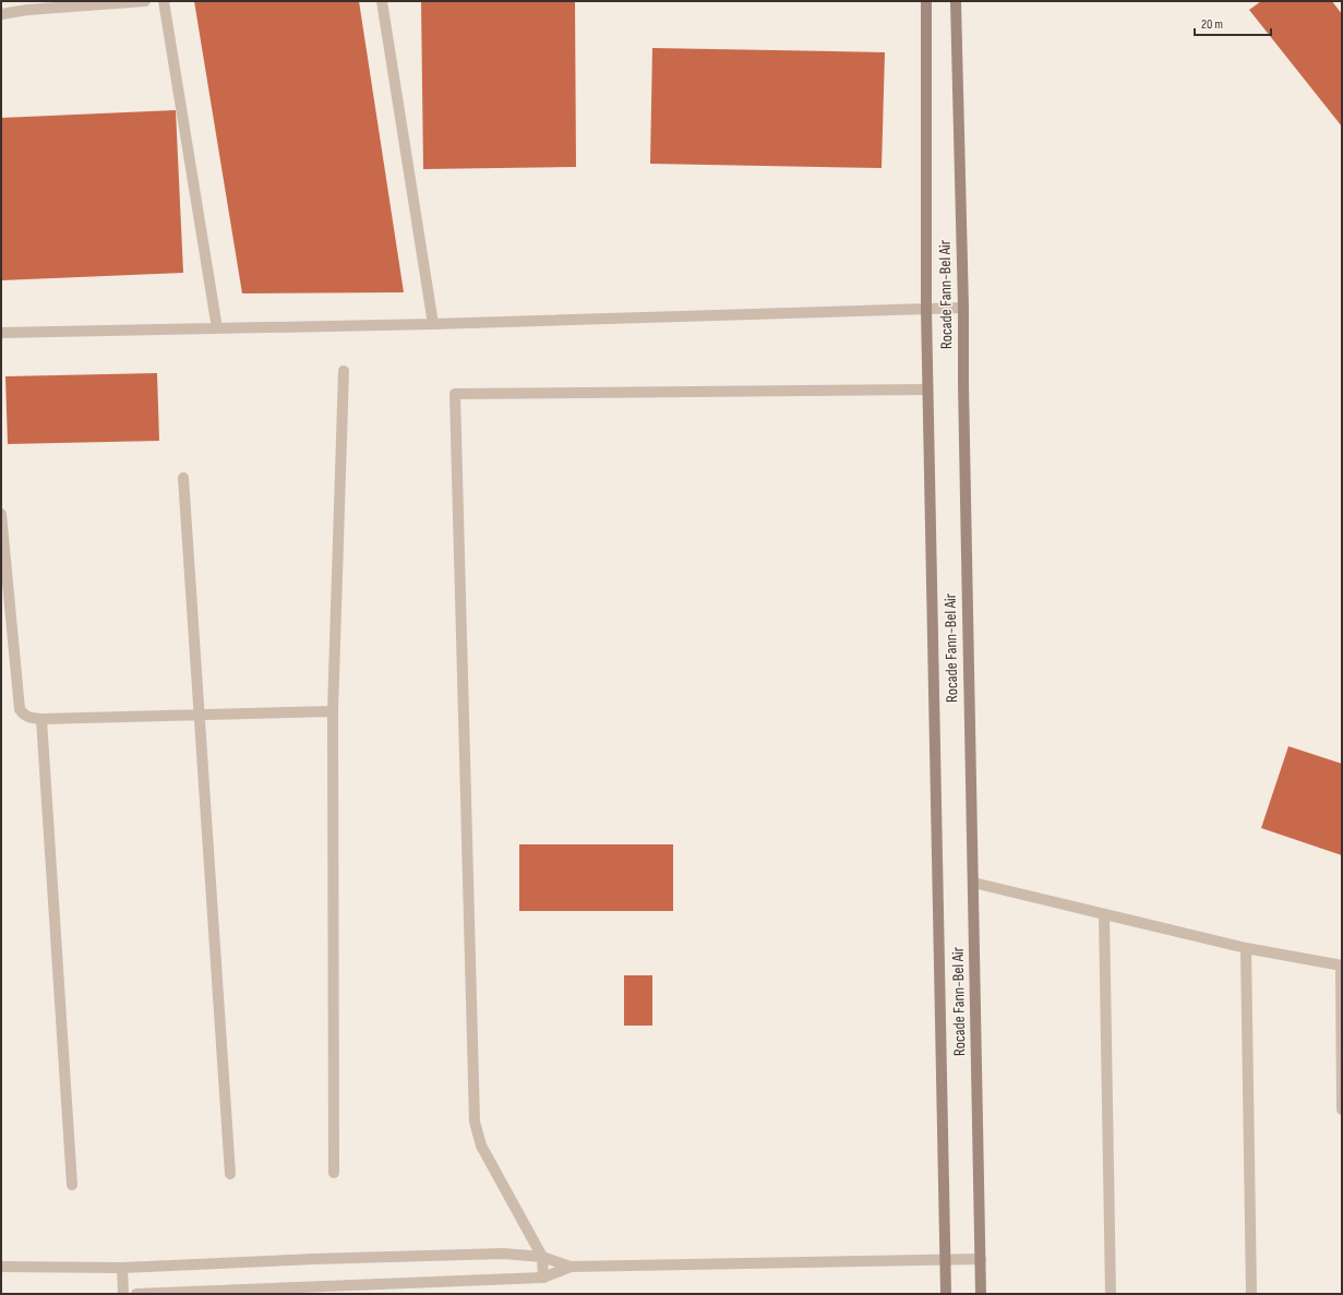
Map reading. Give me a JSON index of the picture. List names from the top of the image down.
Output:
{
  "streets": {
    "street": ["Rocade Fann-Bel Air"]
  },
  "scale_bar": "20 m"
}
